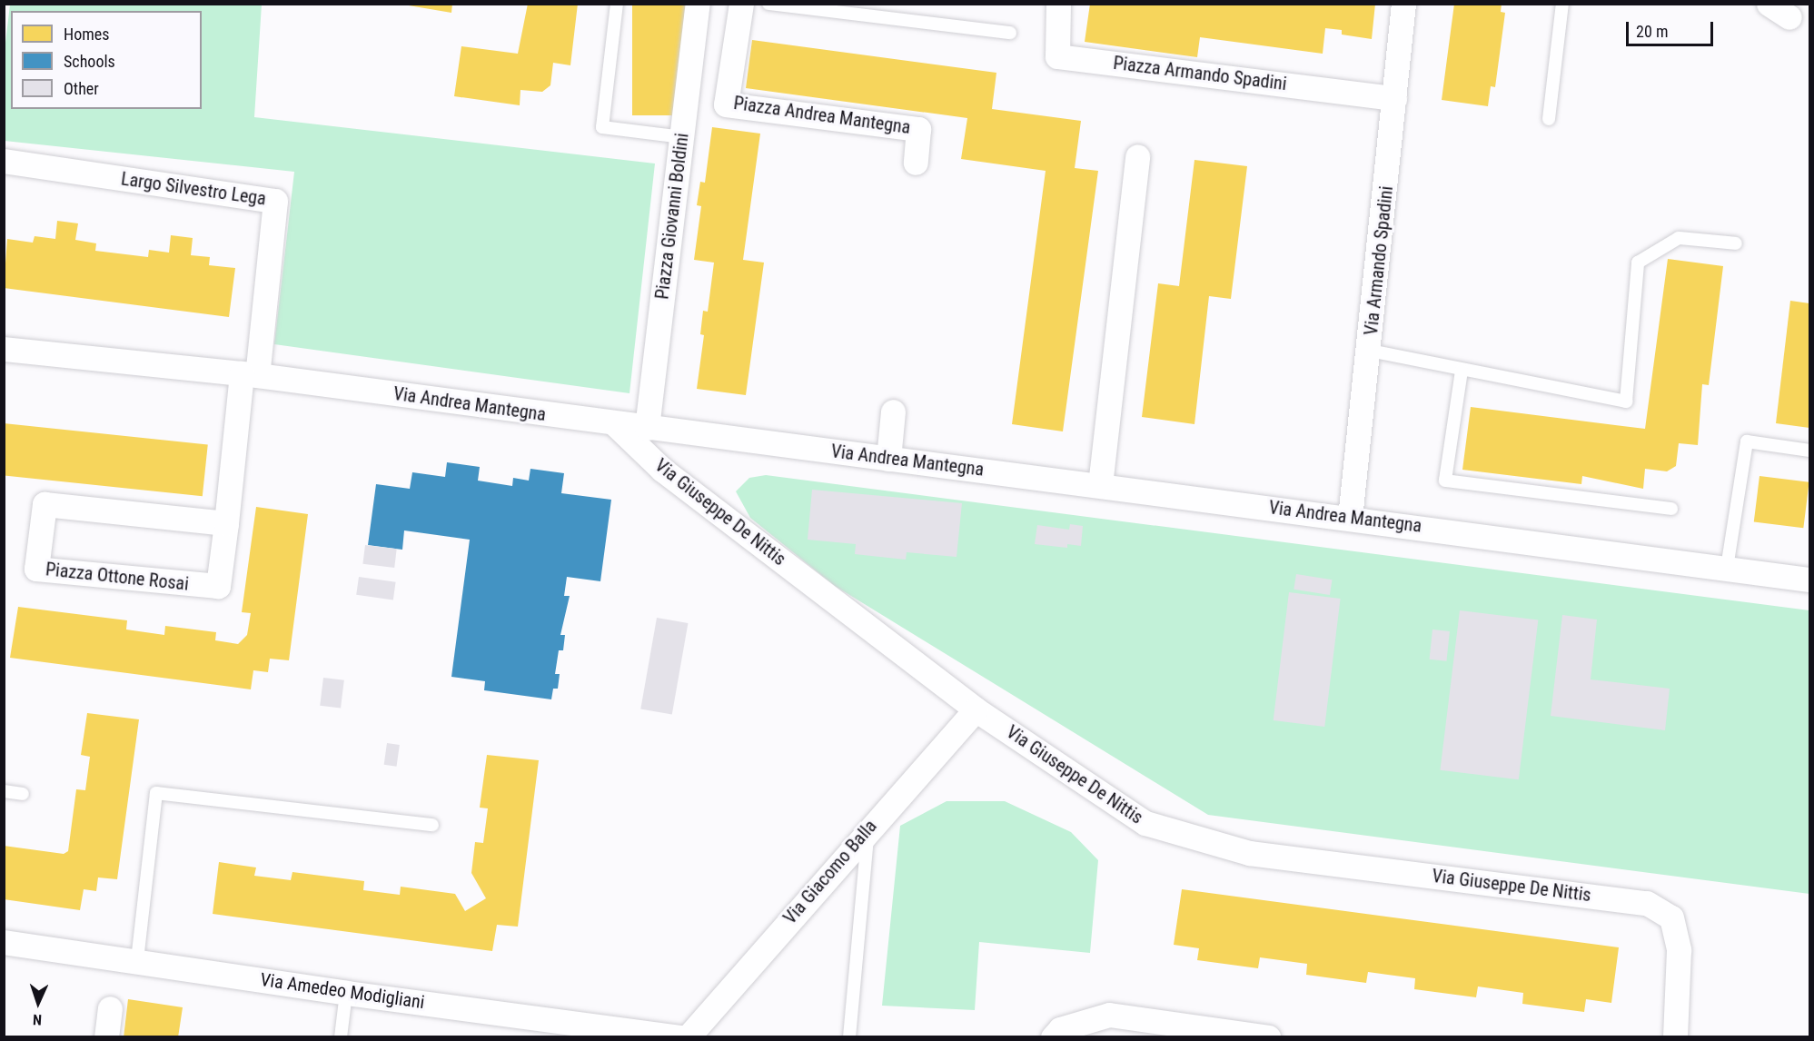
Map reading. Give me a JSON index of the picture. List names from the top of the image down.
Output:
{
  "streets": {
    "street": [
      "Piazza Armando Spadini",
      "Piazza Andrea Mantegna",
      "Largo Silvestro Lega",
      "Piazza Giovanni Boldini",
      "Via Armando Spadini",
      "Via Andrea Mantegna",
      "Via Giuseppe De Nittis",
      "Piazza Ottone Rosai",
      "Via Giacomo Balla",
      "Via Amedeo Modigliani"
    ]
  },
  "crossings": [
    ["Piazza Armando Spadini", "Via Armando Spadini"],
    ["Largo Silvestro Lega", "Via Andrea Mantegna"],
    ["Largo Silvestro Lega", "Piazza Ottone Rosai"],
    ["Piazza Giovanni Boldini", "Via Andrea Mantegna"],
    ["Via Armando Spadini", "Via Andrea Mantegna"],
    ["Via Andrea Mantegna", "Via Giuseppe De Nittis"],
    ["Via Andrea Mantegna", "Piazza Ottone Rosai"],
    ["Via Giuseppe De Nittis", "Via Giacomo Balla"]
  ],
  "legend": ["Homes", "Schools", "Other"],
  "scale_bar": "20 m",
  "north": "bottom"
}
